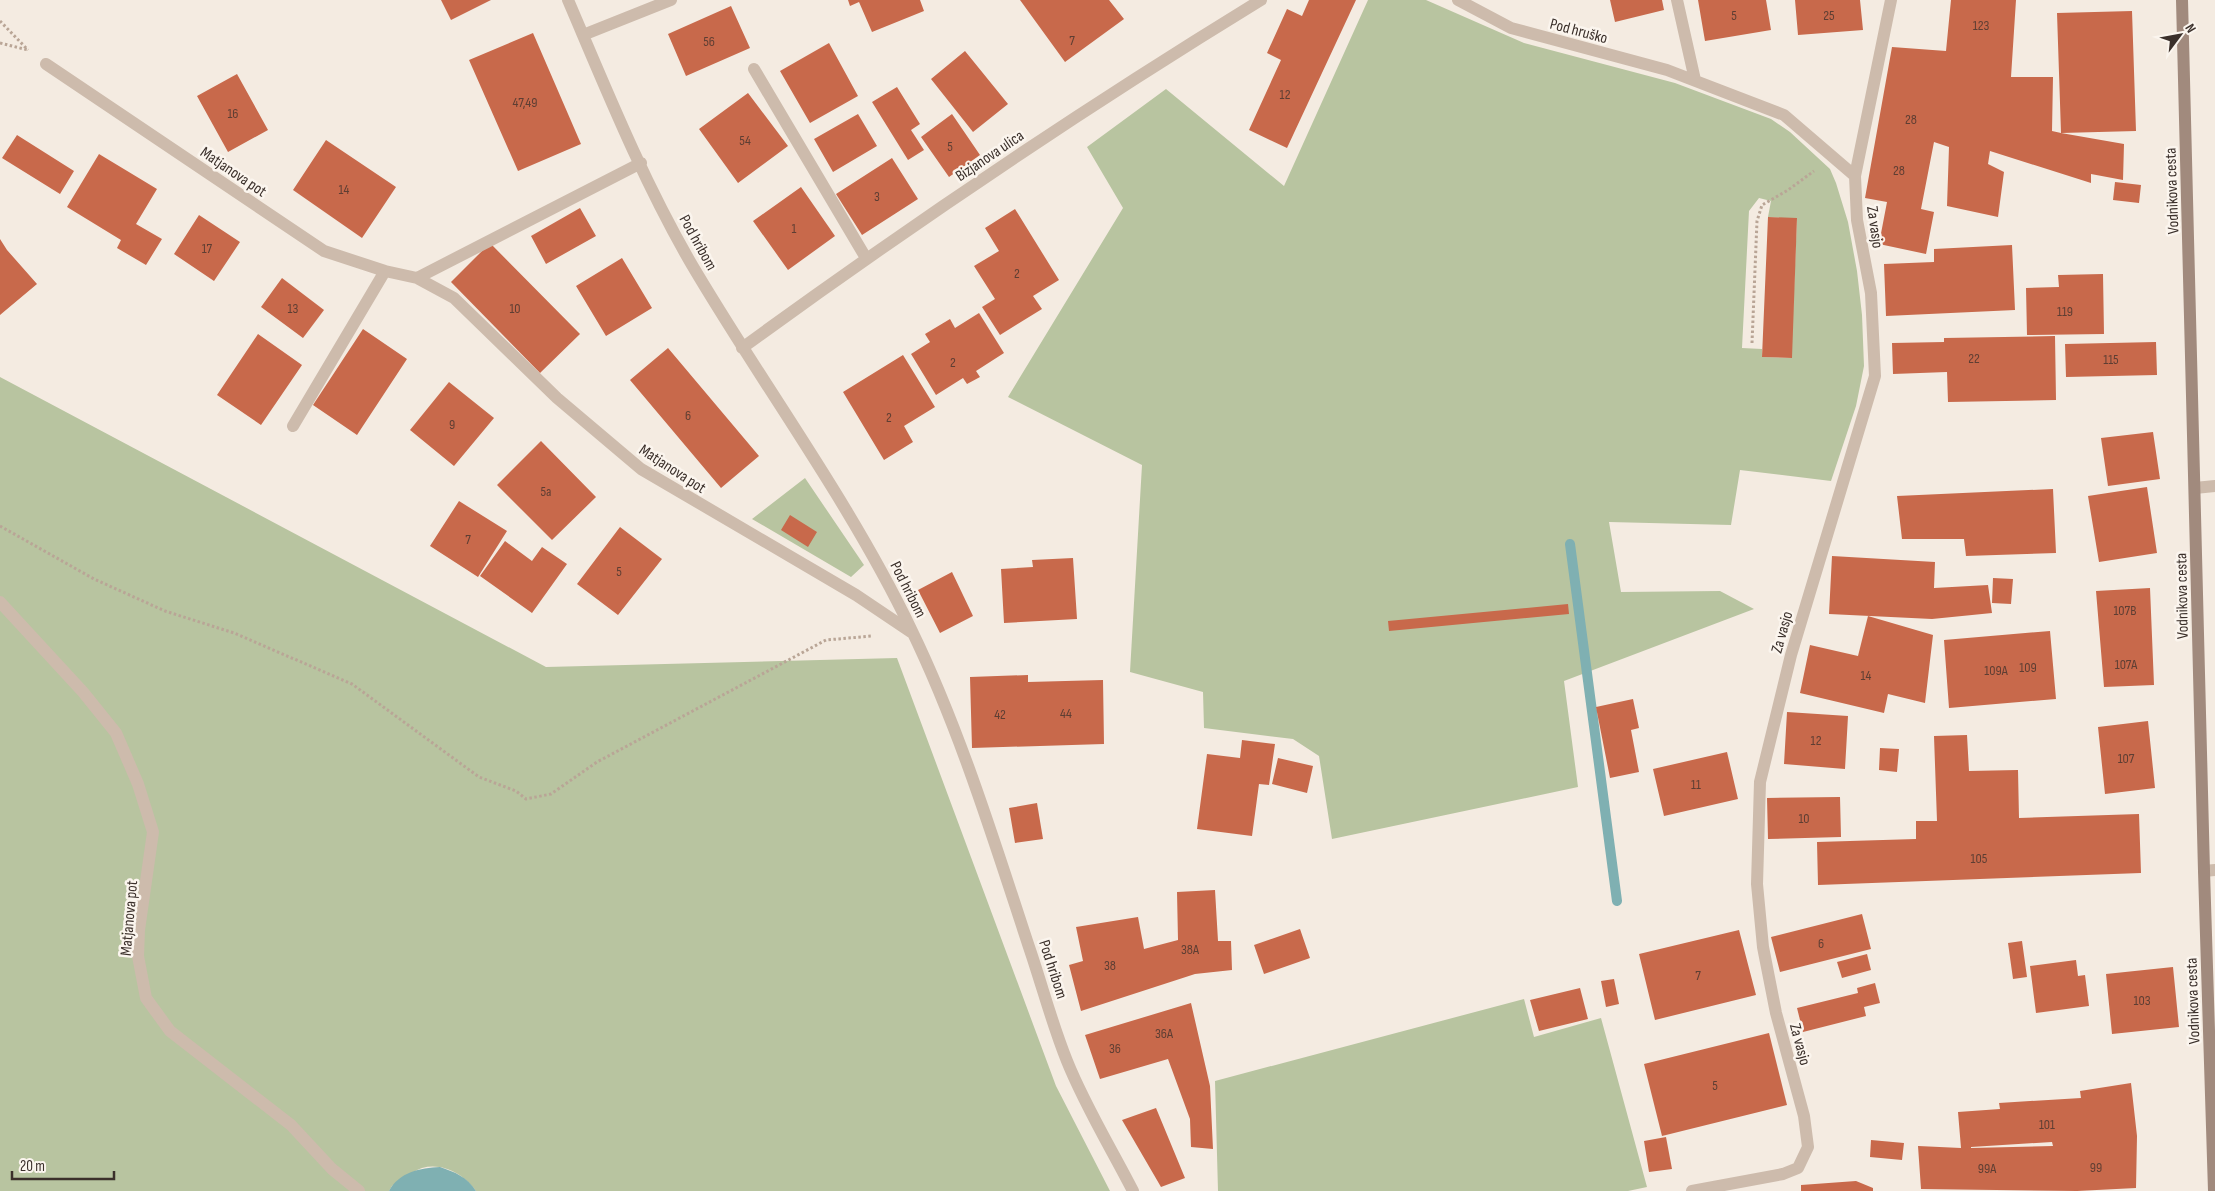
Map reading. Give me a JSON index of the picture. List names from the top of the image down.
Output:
{
  "streets": {
    "street": [
      "Pod hruško",
      "Bizjanova ulica",
      "Matjanova pot",
      "Vodnikova cesta",
      "Za vasjo",
      "Pod hribom"
    ]
  },
  "crossings": [
    ["Pod hruško", "Za vasjo"],
    ["Bizjanova ulica", "Pod hribom"],
    ["Matjanova pot", "Pod hribom"]
  ],
  "house_numbers": [
    "5",
    "25",
    "123",
    "7",
    "56",
    "12",
    "47,49",
    "16",
    "28",
    "54",
    "5",
    "28",
    "14",
    "3",
    "1",
    "17",
    "2",
    "13",
    "10",
    "119",
    "22",
    "115",
    "2",
    "6",
    "2",
    "9",
    "5a",
    "7",
    "5",
    "107B",
    "107A",
    "109",
    "109A",
    "14",
    "44",
    "42",
    "12",
    "107",
    "11",
    "10",
    "105",
    "6",
    "38A",
    "38",
    "7",
    "103",
    "36A",
    "36",
    "5",
    "101",
    "99",
    "99A"
  ],
  "scale_bar": "20 m",
  "north": "top right"
}
